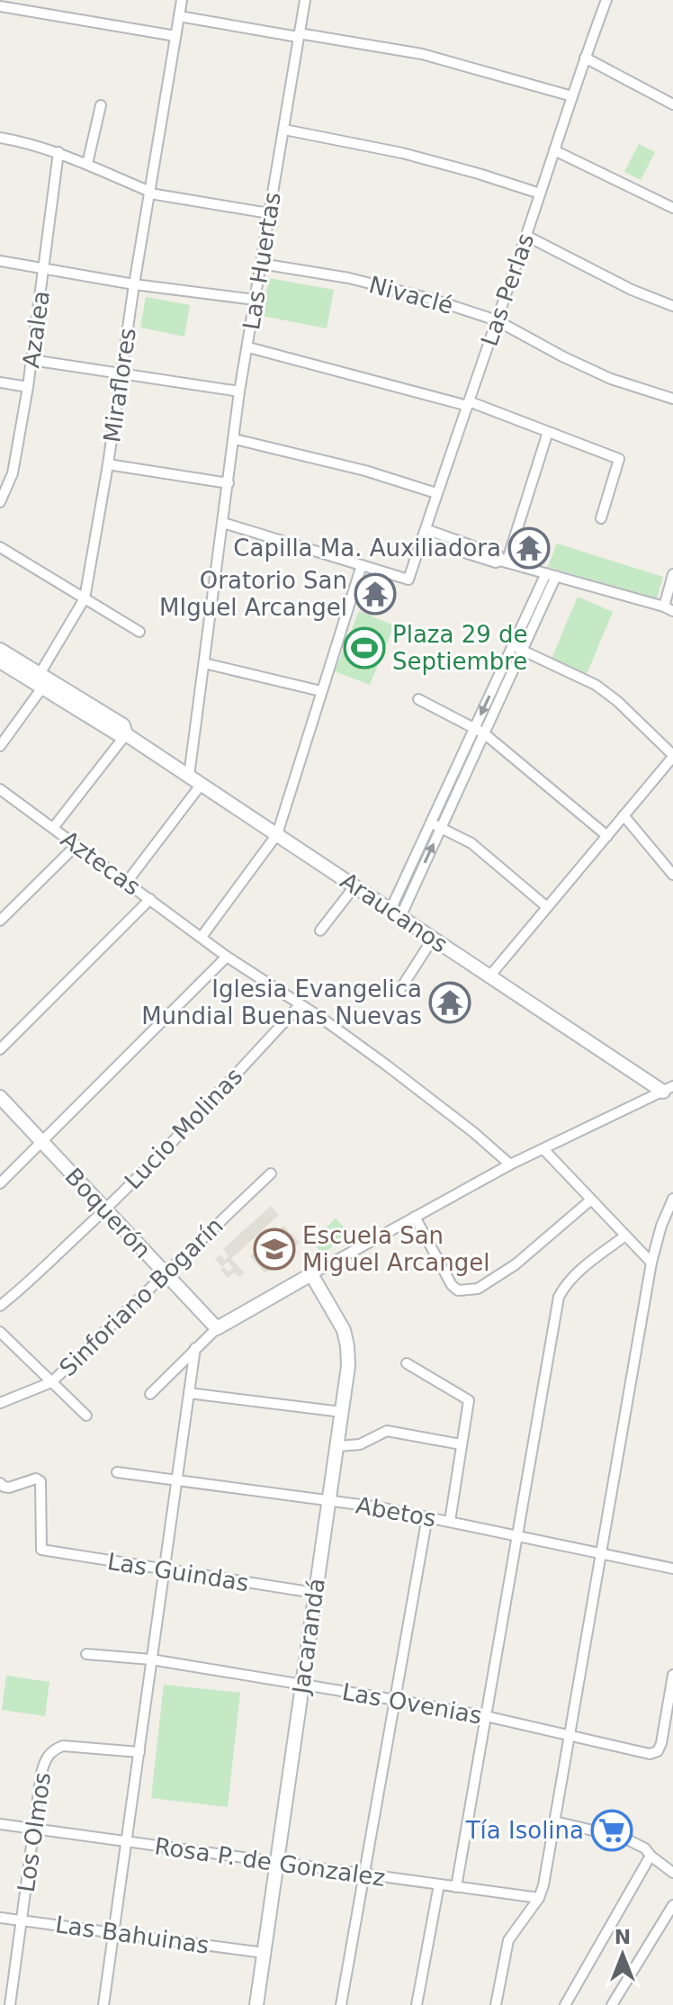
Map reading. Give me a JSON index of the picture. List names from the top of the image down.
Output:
{
  "streets": {
    "street": [
      "Las Huertas",
      "Las Perlas",
      "Nivaclé",
      "Azalea",
      "Miraflores",
      "Aztecas",
      "Araucanos",
      "Lucio Molinas",
      "Boquerón",
      "Sinforiano Bogarín",
      "Abetos",
      "Las Guindas",
      "Jacarandá",
      "Las Ovenias",
      "Los Olmos",
      "Rosa P. de Gonzalez",
      "Las Bahuinas"
    ]
  },
  "crossings": [
    ["Las Huertas", "Nivaclé"],
    ["Las Huertas", "Araucanos"],
    ["Las Perlas", "Nivaclé"],
    ["Miraflores", "Araucanos"],
    ["Aztecas", "Lucio Molinas"],
    ["Lucio Molinas", "Boquerón"],
    ["Boquerón", "Sinforiano Bogarín"],
    ["Abetos", "Jacarandá"],
    ["Las Guindas", "Jacarandá"],
    ["Jacarandá", "Las Ovenias"],
    ["Jacarandá", "Rosa P. de Gonzalez"],
    ["Jacarandá", "Las Bahuinas"],
    ["Los Olmos", "Rosa P. de Gonzalez"],
    ["Los Olmos", "Las Bahuinas"]
  ],
  "places": {
    "temple": ["Capilla Ma. Auxiliadora", "Oratorio San MIguel Arcangel", "Iglesia Evangelica Mundial Buenas Nuevas"],
    "sports": ["Plaza 29 de Septiembre"],
    "school or university": ["Escuela San Miguel Arcangel"],
    "supermarket": ["Tía Isolina"]
  },
  "north": "top"
}
